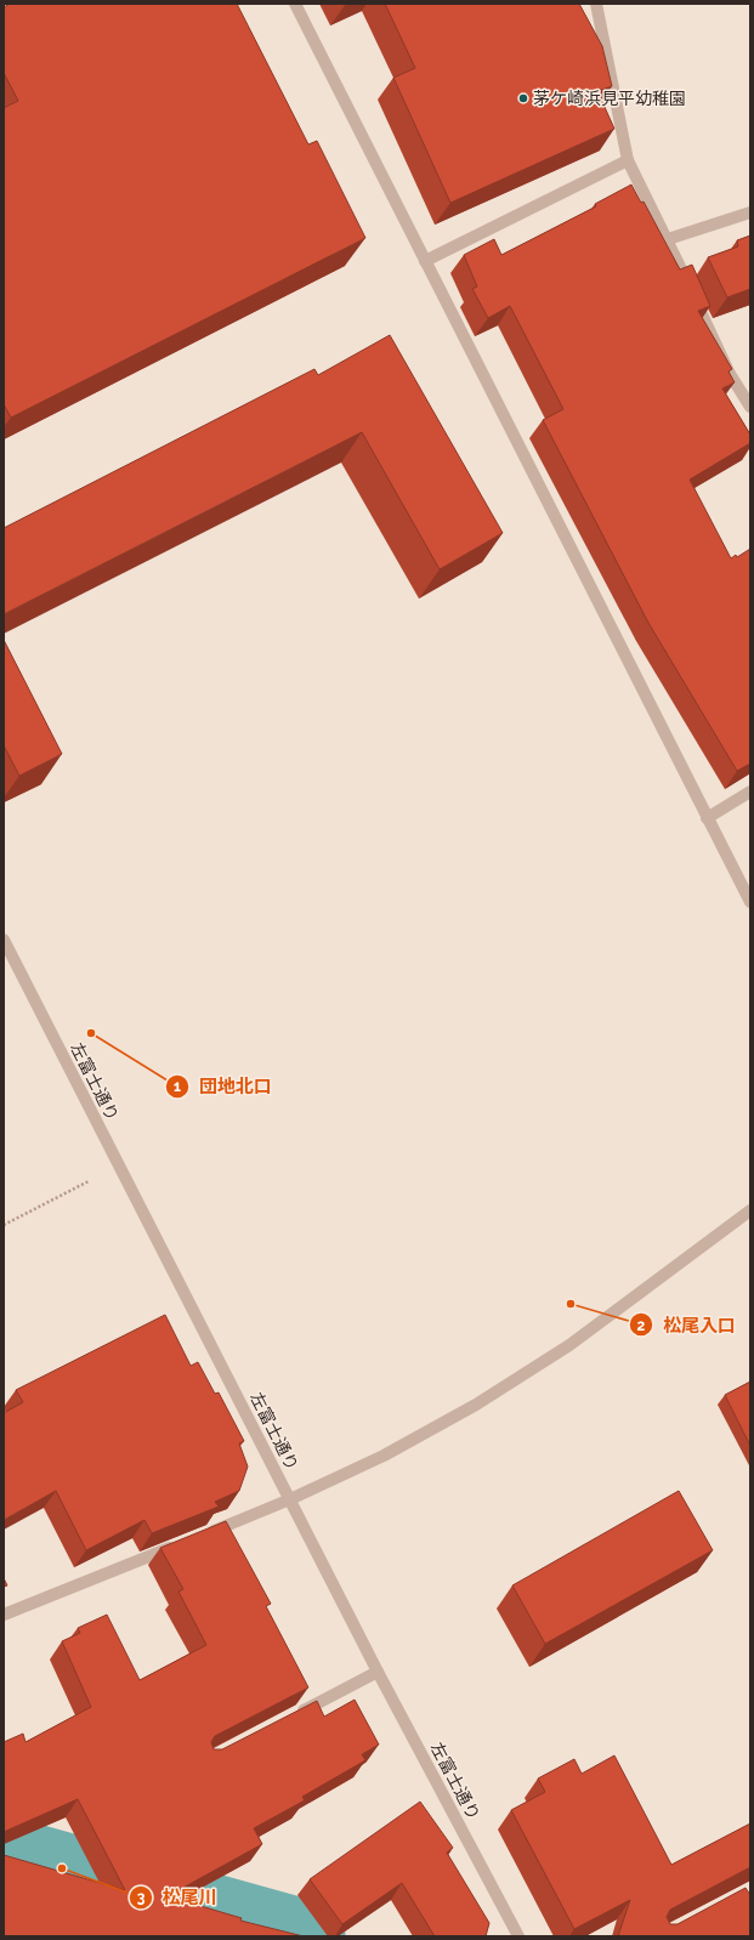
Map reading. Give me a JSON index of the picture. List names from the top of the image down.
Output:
{
  "streets": {
    "street": ["左富士通り"]
  },
  "places": [
    "茅ケ崎浜見平幼稚園",
    "団地北口",
    "松尾入口",
    "松尾川"
  ]
}
